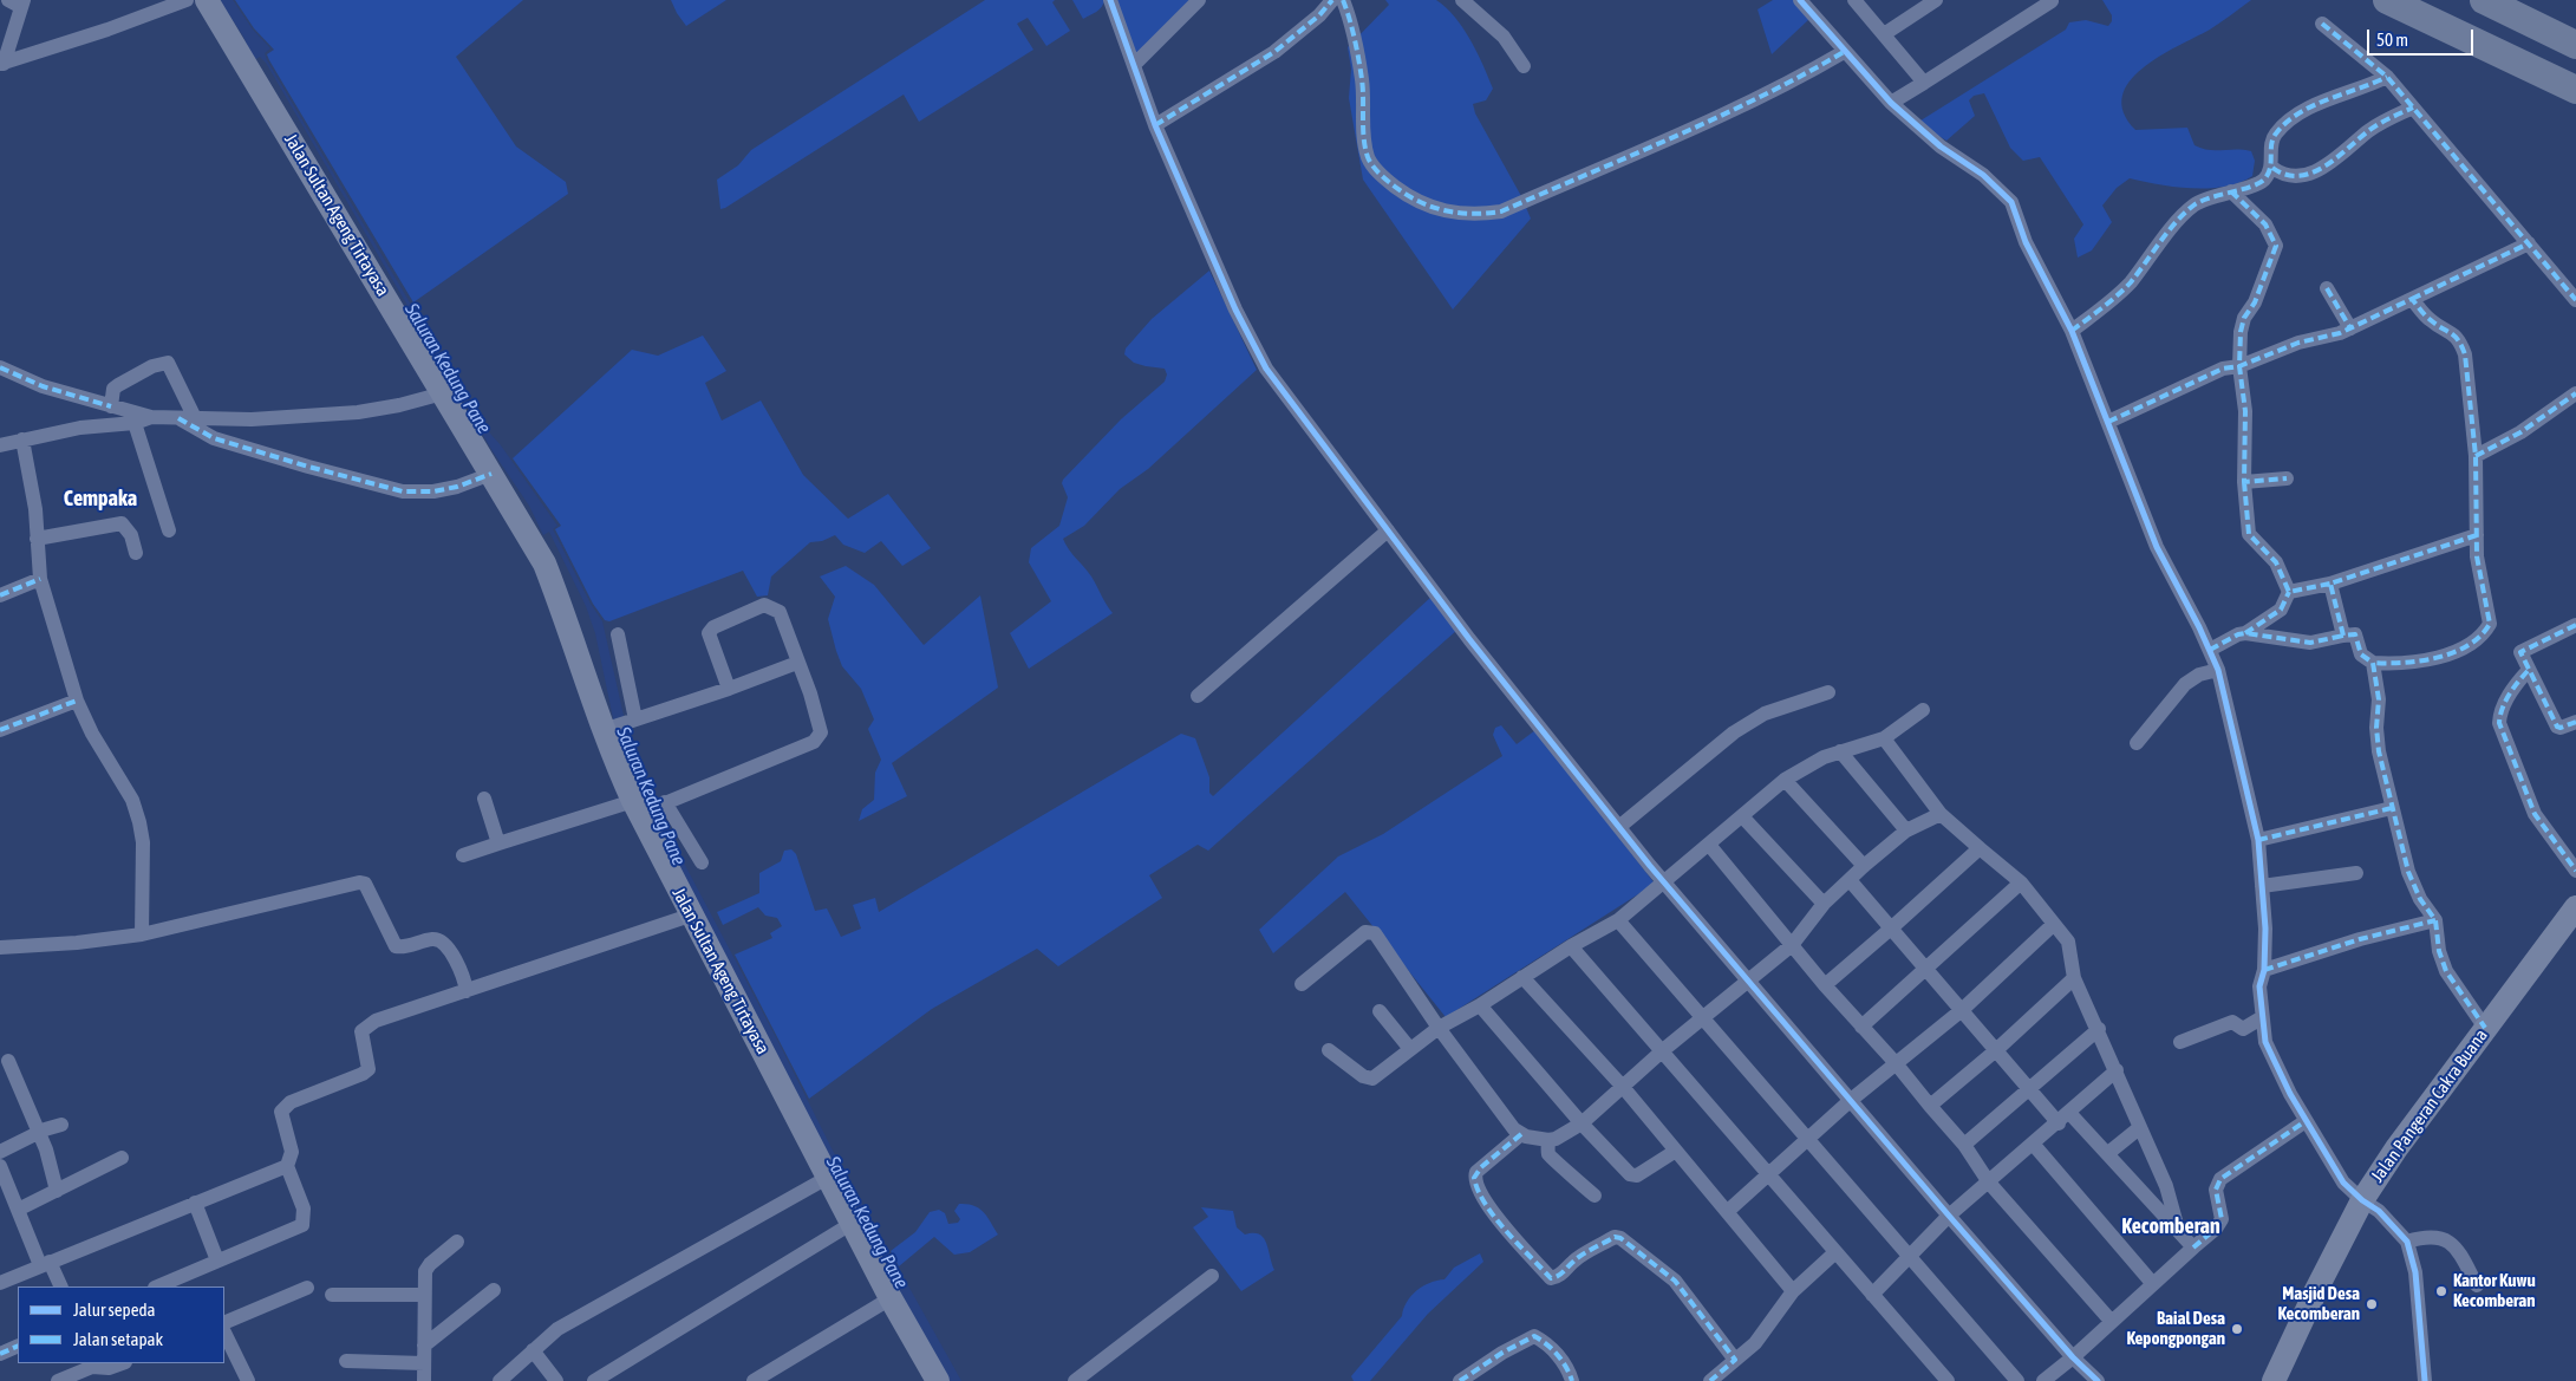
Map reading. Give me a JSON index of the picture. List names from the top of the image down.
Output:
{
  "streets": {
    "main road": ["Jalan Sultan Ageng Tirtayasa", "Jalan Pangeran Cakra Buana"]
  },
  "districts": ["Cempaka", "Kecomberan"],
  "water": ["Saluran Kedung Pane"],
  "places": ["Kantor Kuwu Kecomberan", "Masjid Desa Kecomberan", "Baial Desa Kepongpongan"],
  "legend": ["Jalur sepeda", "Jalan setapak"],
  "scale_bar": "50 m"
}
